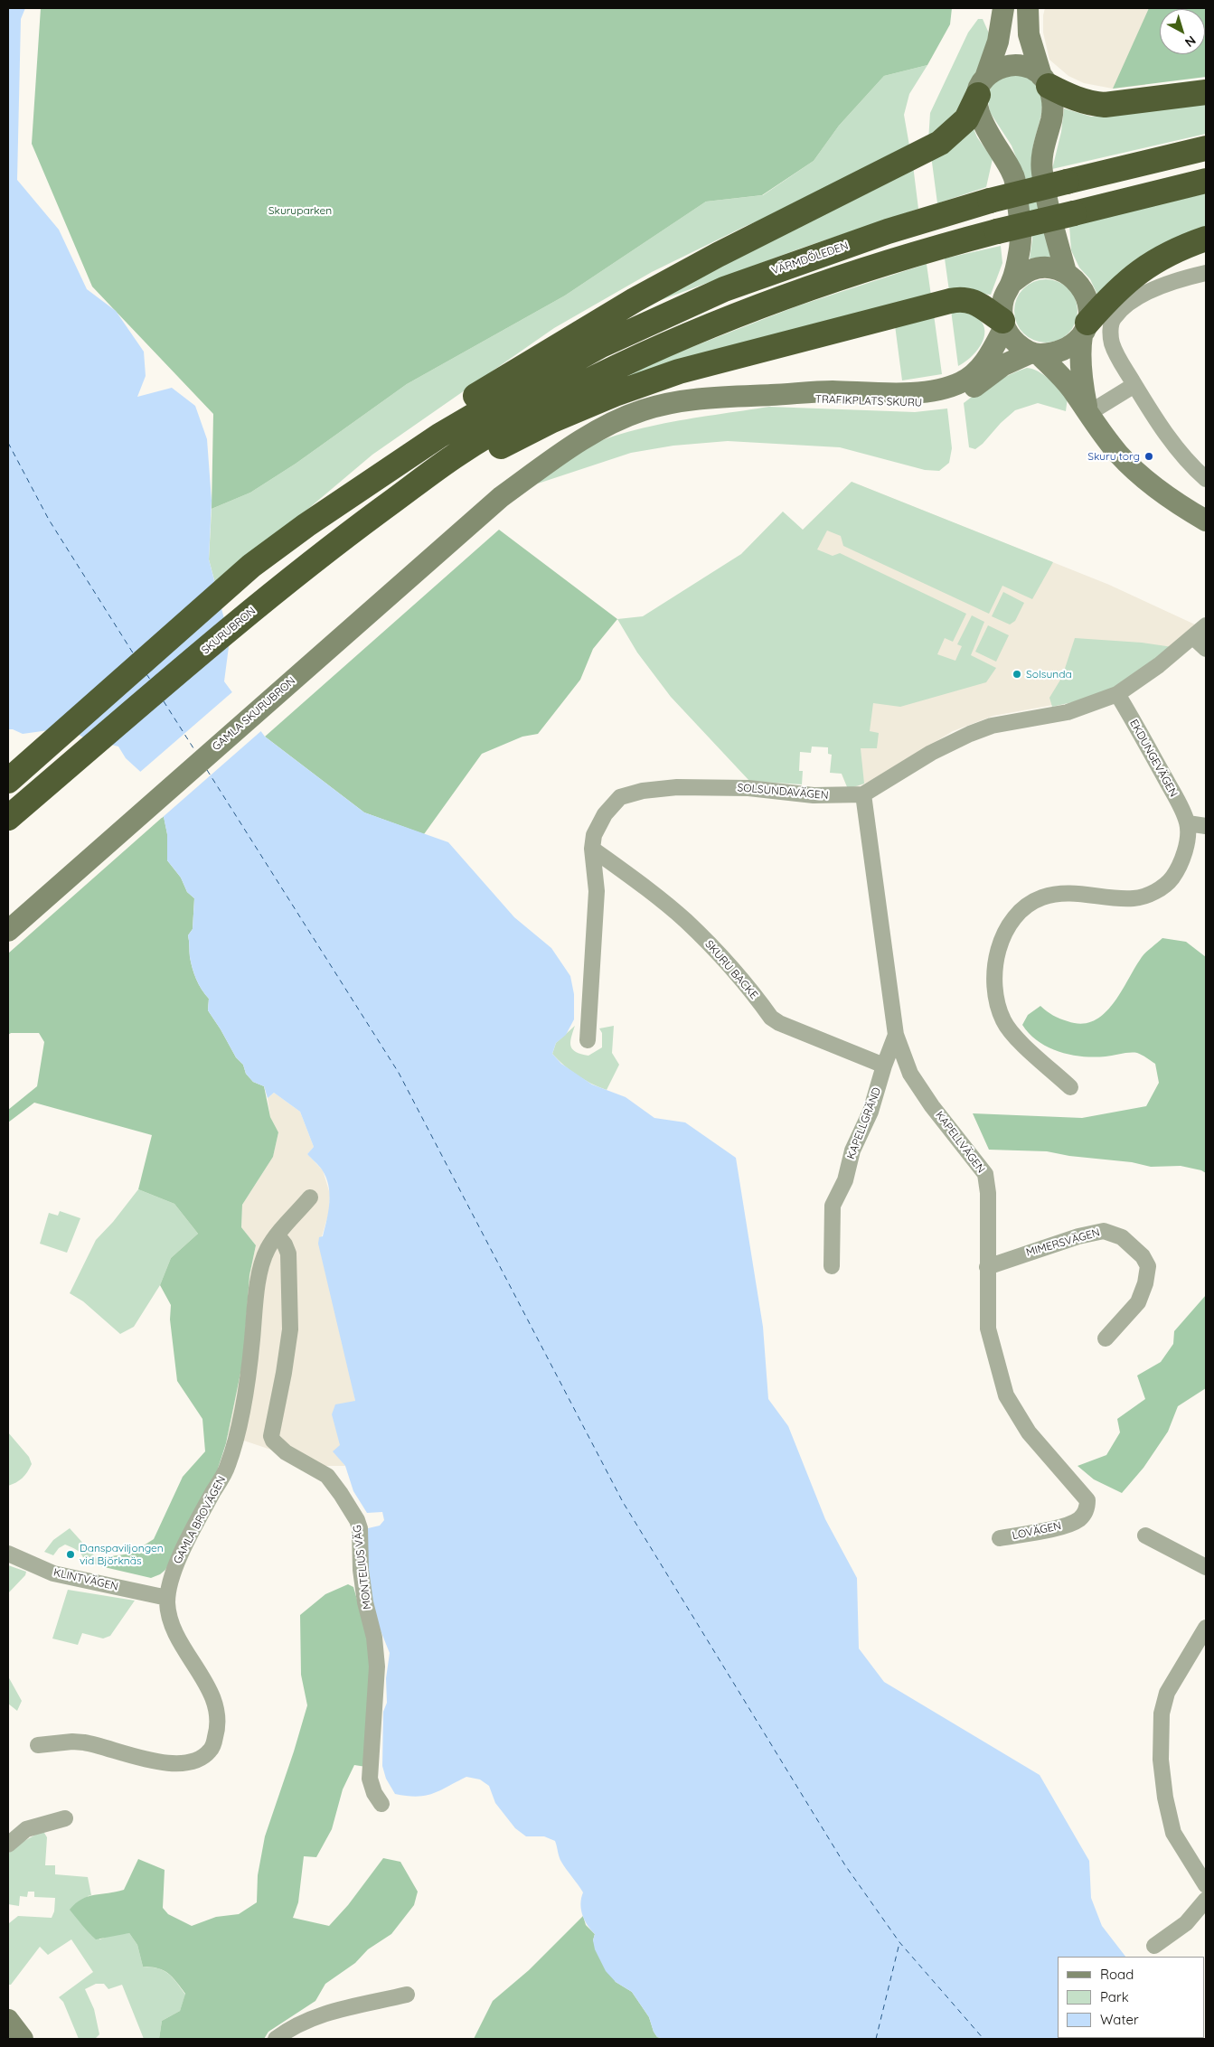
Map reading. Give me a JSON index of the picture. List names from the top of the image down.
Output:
{
  "streets": {
    "highway": ["VÄRMDÖLEDEN", "SKURUBRON"],
    "main road": ["TRAFIKPLATS SKURU", "GAMLA SKURUBRON"],
    "street": [
      "EKDUNGEVÄGEN",
      "SOLSUNDAVÄGEN",
      "SKURU BACKE",
      "KAPELLGRÄND",
      "KAPELLVÄGEN",
      "MIMERSVÄGEN",
      "GAMLA BROVÄGEN",
      "LOVÄGEN",
      "MONTELIUS VÄG",
      "KLINTVÄGEN"
    ]
  },
  "crossings": [
    ["TRAFIKPLATS SKURU", "GAMLA SKURUBRON"],
    ["SOLSUNDAVÄGEN", "SKURU BACKE"],
    ["SOLSUNDAVÄGEN", "KAPELLVÄGEN"],
    ["SKURU BACKE", "KAPELLGRÄND"],
    ["KAPELLGRÄND", "KAPELLVÄGEN"],
    ["KAPELLVÄGEN", "MIMERSVÄGEN"],
    ["KAPELLVÄGEN", "LOVÄGEN"],
    ["GAMLA BROVÄGEN", "MONTELIUS VÄG"],
    ["GAMLA BROVÄGEN", "KLINTVÄGEN"]
  ],
  "parks": ["Skuruparken"],
  "places": ["Skuru torg", "Solsunda", "Danspaviljongen vid Björknäs"],
  "legend": ["Road", "Park", "Water"],
  "north": "bottom right"
}
